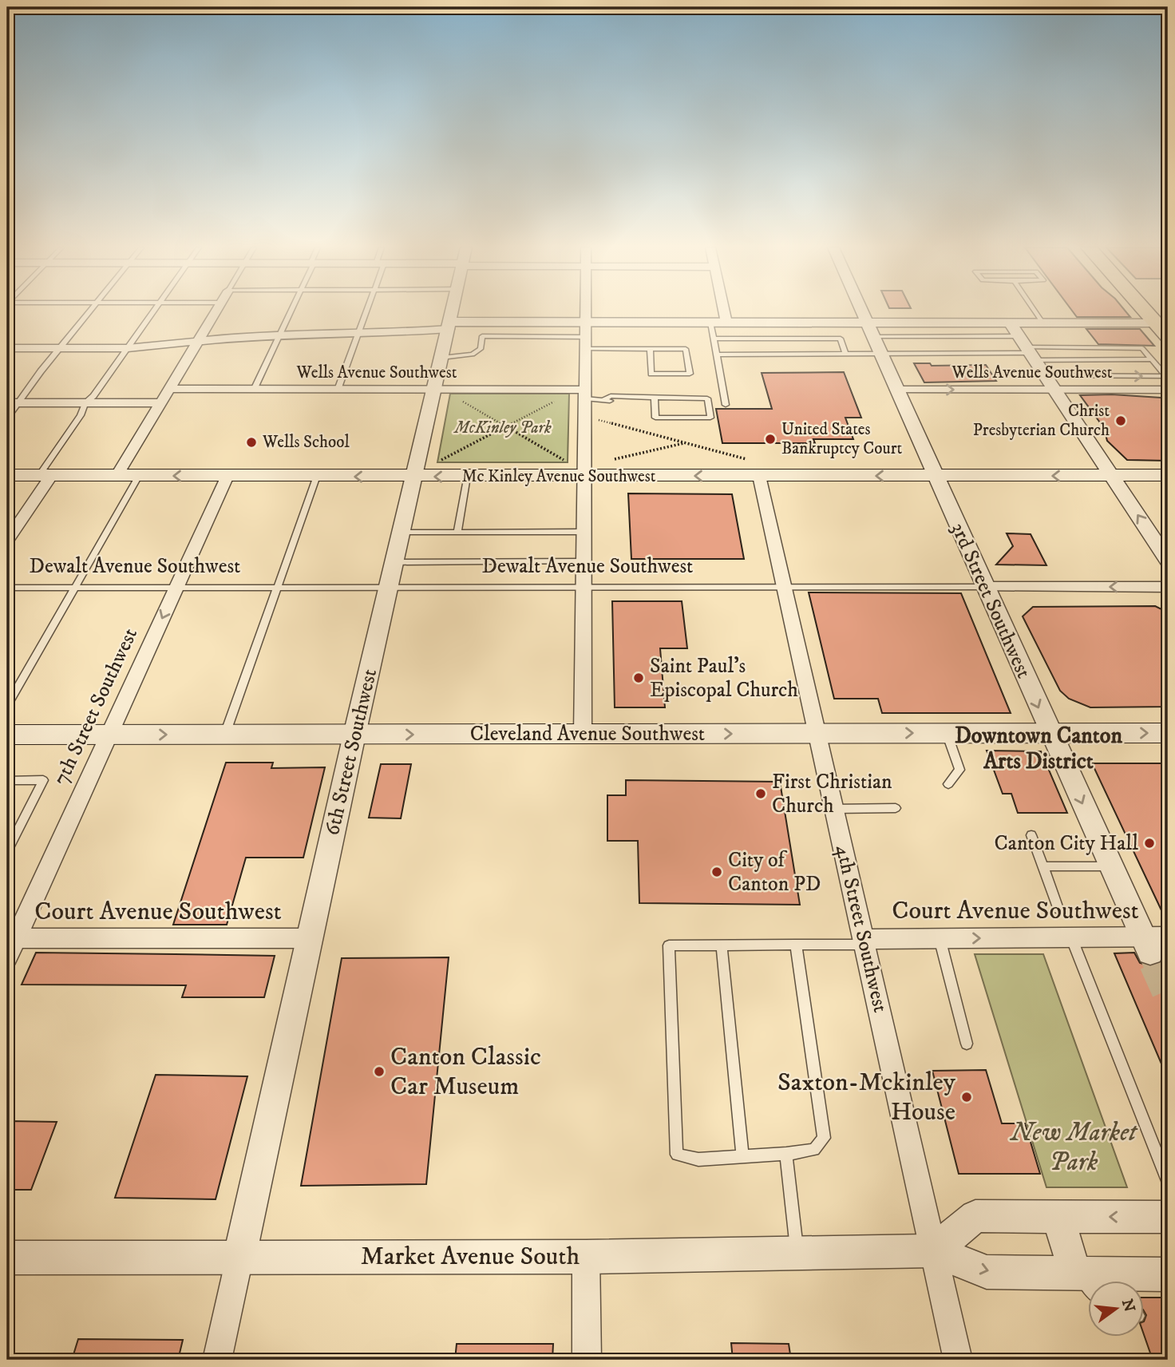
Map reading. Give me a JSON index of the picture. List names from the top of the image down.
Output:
{
  "streets": {
    "main road": ["Mc Kinley Avenue Southwest", "Cleveland Avenue Southwest"],
    "street": [
      "Wells Avenue Southwest",
      "Dewalt Avenue Southwest",
      "3rd Street Southwest",
      "7th Street Southwest",
      "6th Street Southwest",
      "Court Avenue Southwest",
      "4th Street Southwest",
      "Market Avenue South"
    ]
  },
  "crossings": [
    ["Wells Avenue Southwest", "3rd Street Southwest"],
    ["Wells Avenue Southwest", "6th Street Southwest"],
    ["Mc Kinley Avenue Southwest", "3rd Street Southwest"],
    ["Mc Kinley Avenue Southwest", "7th Street Southwest"],
    ["Mc Kinley Avenue Southwest", "6th Street Southwest"],
    ["Mc Kinley Avenue Southwest", "4th Street Southwest"],
    ["Dewalt Avenue Southwest", "3rd Street Southwest"],
    ["Dewalt Avenue Southwest", "7th Street Southwest"],
    ["Dewalt Avenue Southwest", "6th Street Southwest"],
    ["Dewalt Avenue Southwest", "4th Street Southwest"],
    ["3rd Street Southwest", "Cleveland Avenue Southwest"],
    ["3rd Street Southwest", "Court Avenue Southwest"],
    ["7th Street Southwest", "Cleveland Avenue Southwest"],
    ["7th Street Southwest", "Court Avenue Southwest"],
    ["Cleveland Avenue Southwest", "6th Street Southwest"],
    ["Cleveland Avenue Southwest", "4th Street Southwest"],
    ["6th Street Southwest", "Court Avenue Southwest"],
    ["6th Street Southwest", "Market Avenue South"],
    ["Court Avenue Southwest", "4th Street Southwest"],
    ["4th Street Southwest", "Market Avenue South"]
  ],
  "one_way": ["Mc Kinley Avenue Southwest", "3rd Street Southwest", "Cleveland Avenue Southwest"],
  "districts": ["Downtown Canton Arts District"],
  "parks": ["McKinley Park", "New Market Park"],
  "places": [
    "Christ Presbyterian Church",
    "United States Bankruptcy Court",
    "Wells School",
    "Saint Paul's Episcopal Church",
    "First Christian Church",
    "Canton City Hall",
    "City of Canton PD",
    "Canton Classic Car Museum",
    "Saxton-Mckinley House"
  ],
  "north": "right"
}
